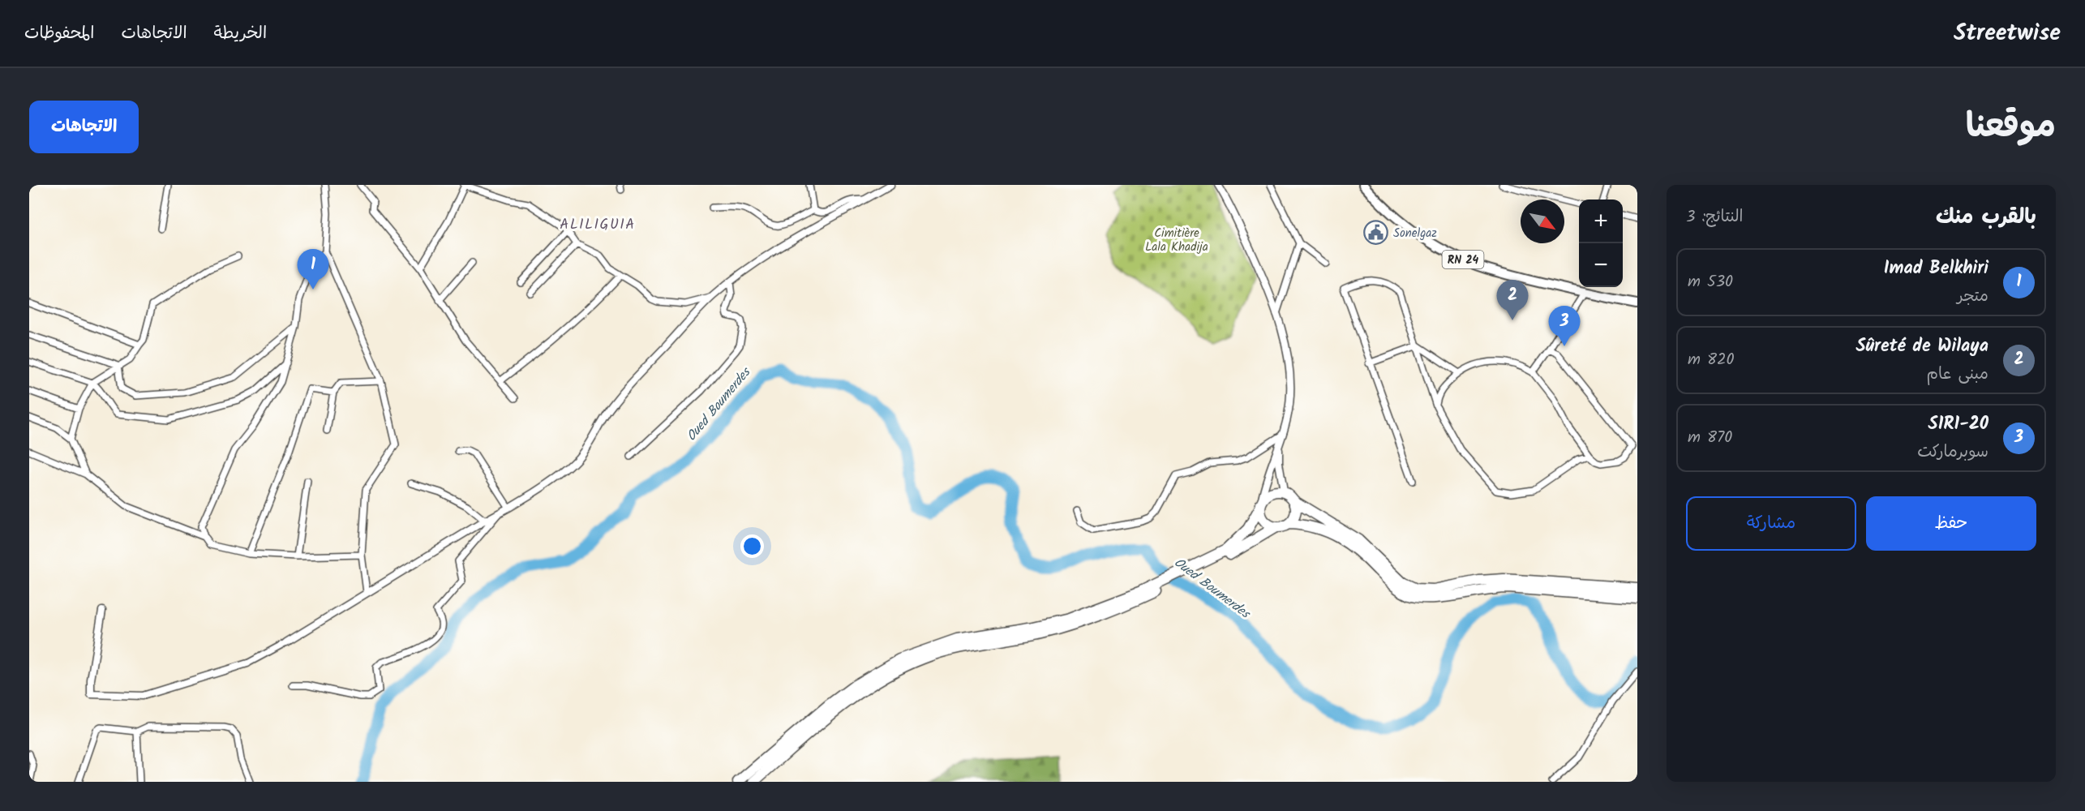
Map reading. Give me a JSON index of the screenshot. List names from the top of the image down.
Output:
{
  "streets": {
    "main road": ["RN 24"]
  },
  "districts": ["ALILIGUIA"],
  "water": ["Oued Boumerdes"],
  "parks": ["Cimitière Lala Khadija"],
  "places": {
    "public building": ["Sonelgaz"]
  },
  "north": "bottom right",
  "page": {
    "header": "Streetwise",
    "nav": ["الخريطة", "الاتجاهات", "المحفوظات"],
    "title": "موقعنا",
    "buttons": [
      "الاتجاهات",
      ["حفظ", "مشاركة"]
    ],
    "heading": ["بالقرب منك", "النتائج: 3"],
    "map_buttons": ["+", "−"],
    "list": [
      {
        "mark": "1",
        "name": "Imad Belkhiri",
        "note": "متجر",
        "value": "530 m"
      },
      {
        "mark": "2",
        "name": "Sûreté de Wilaya",
        "note": "مبنى عام",
        "value": "820 m"
      },
      {
        "mark": "3",
        "name": "S1R1-20",
        "note": "سوبرماركت",
        "value": "870 m"
      }
    ],
    "pins": ["1", "2", "3"]
  }
}
